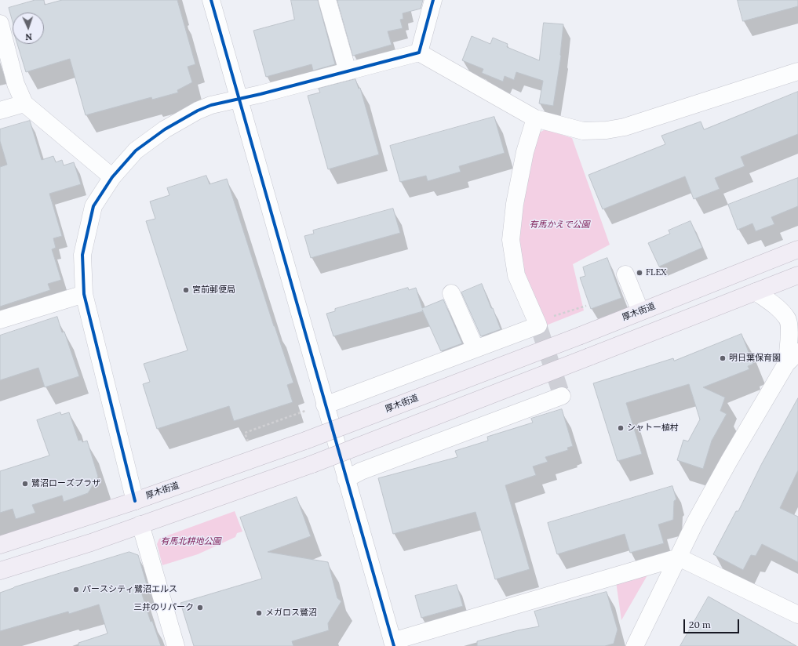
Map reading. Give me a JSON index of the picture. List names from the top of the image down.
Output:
{
  "streets": {
    "highway": ["厚木街道"]
  },
  "parks": ["有馬かえで公園", "有馬北耕地公園"],
  "places": [
    "FLEX",
    "宮前郵便局",
    "明日葉保育園",
    "シャトー植村",
    "鷺沼ローズプラザ",
    "パースシティ鷺沼エルス",
    "三井のリパーク",
    "メガロス鷺沼"
  ],
  "scale_bar": "20 m",
  "north": "bottom"
}
